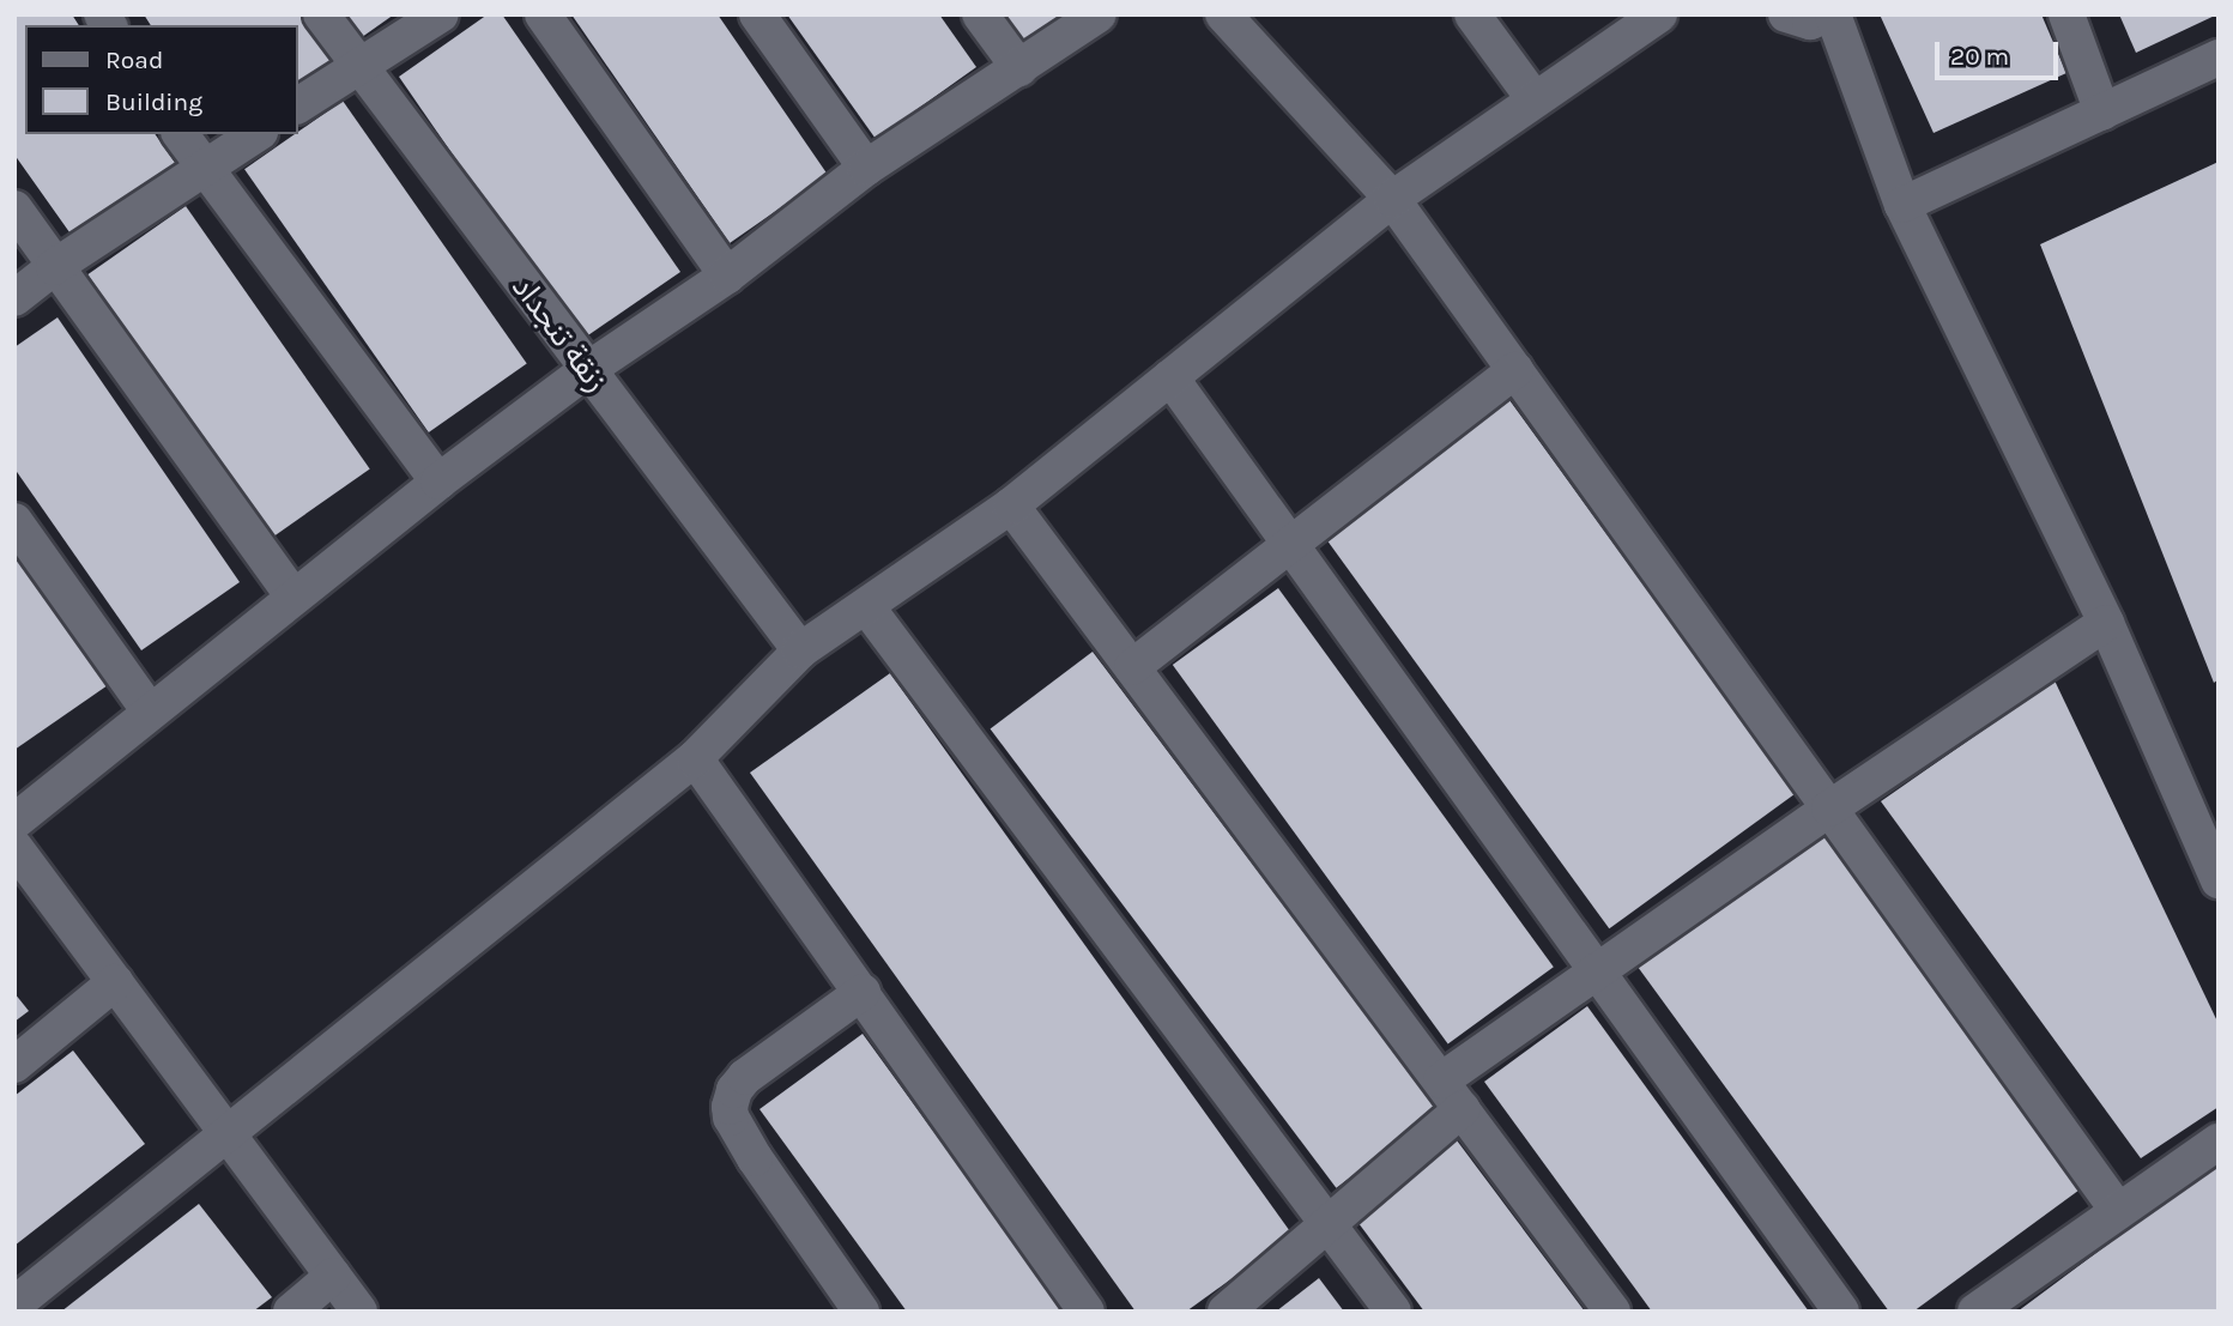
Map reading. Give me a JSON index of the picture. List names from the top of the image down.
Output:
{
  "streets": {
    "street": ["زنقة تنجداد"]
  },
  "legend": ["Road", "Building"],
  "scale_bar": "20 m"
}
